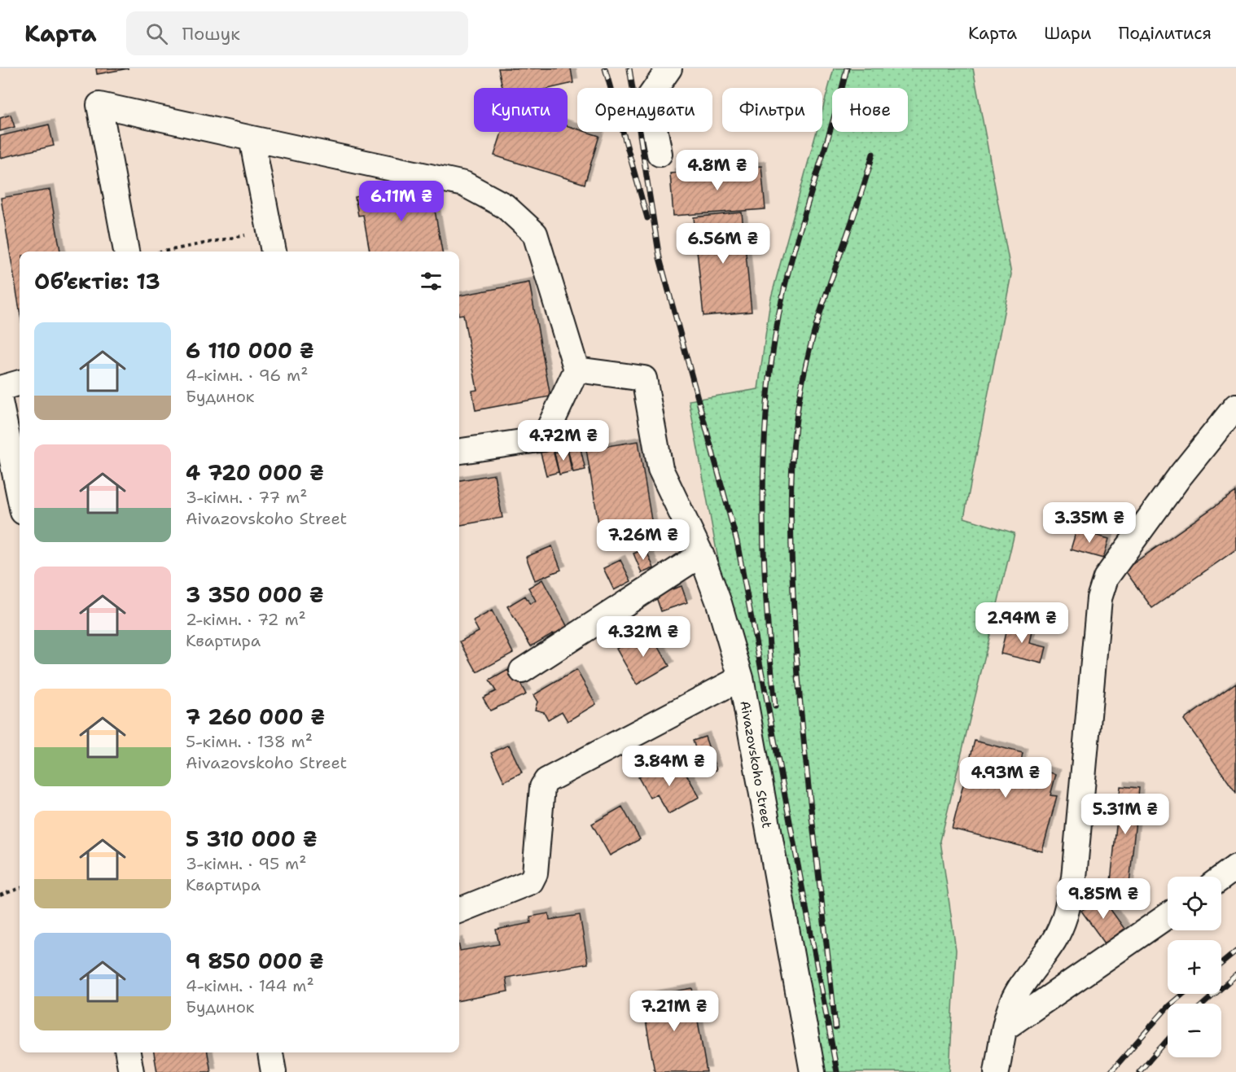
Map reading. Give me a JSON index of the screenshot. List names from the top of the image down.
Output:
{
  "streets": {
    "street": ["Aivazovskoho Street"]
  },
  "page": {
    "header": "Карта",
    "search": "Пошук",
    "nav": ["Карта", "Шари", "Поділитися"],
    "chip": [
      "Купити",
      "Орендувати",
      "Фільтри",
      "Нове"
    ],
    "price": [
      "4.8M ₴",
      "6.11M ₴",
      "6.56M ₴",
      "4.72M ₴",
      "3.35M ₴",
      "7.26M ₴",
      "2.94M ₴",
      "4.32M ₴",
      "3.84M ₴",
      "4.93M ₴",
      "5.31M ₴",
      "9.85M ₴",
      "7.21M ₴"
    ],
    "heading": "Об’єктів: 13",
    "list": [
      {
        "name": "6 110 000 ₴",
        "note": "4-кімн. · 96 m² · Будинок"
      },
      {
        "name": "4 720 000 ₴",
        "note": "3-кімн. · 77 m² · Aivazovskoho Street"
      },
      {
        "name": "3 350 000 ₴",
        "note": "2-кімн. · 72 m² · Квартира"
      },
      {
        "name": "7 260 000 ₴",
        "note": "5-кімн. · 138 m² · Aivazovskoho Street"
      },
      {
        "name": "5 310 000 ₴",
        "note": "3-кімн. · 95 m² · Квартира"
      },
      {
        "name": "9 850 000 ₴",
        "note": "4-кімн. · 144 m² · Будинок"
      }
    ],
    "map_buttons": ["+", "−"]
  }
}
